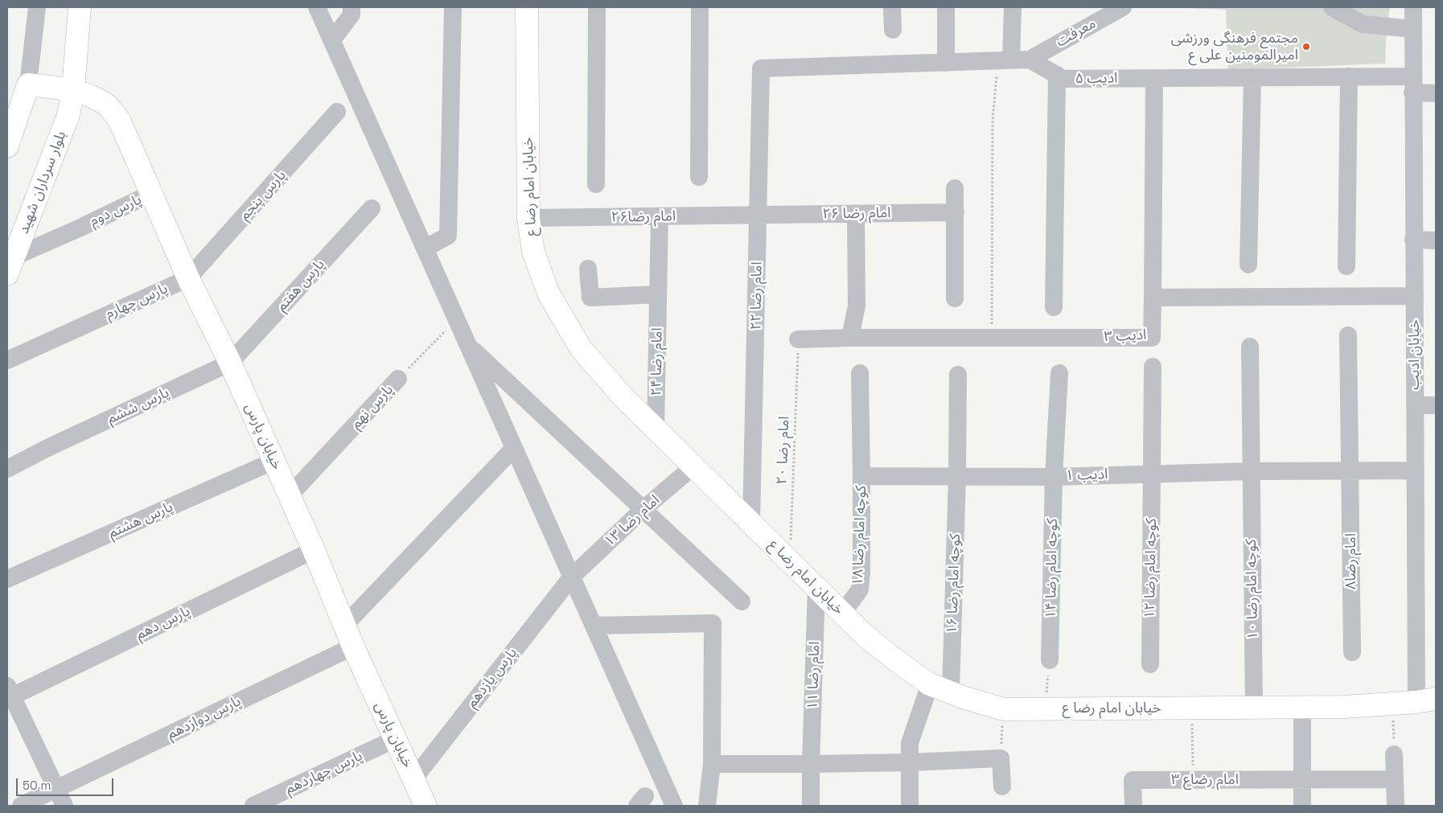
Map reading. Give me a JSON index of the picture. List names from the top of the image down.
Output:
{
  "streets": {
    "main road": ["بلوار سرداران شهید", "خیابان امام رضا ع", "خیابان پارس"],
    "street": [
      "معرفت",
      "ادیب ۵",
      "پارس‌‌ پنجم",
      "پارس‌‌ دوم",
      "امام رضا ۲۶",
      "امام رضا۲۶",
      "پارس‌‌ هفتم",
      "امام رضا ۲۲",
      "پارس‌‌ چهارم",
      "ادیب ۳",
      "خیابان ادیب",
      "امام رضا ۲۴",
      "پارس‌‌ ششم",
      "پارس‌‌ نهم",
      "ادیب ۱",
      "پارس‌‌ هشتم",
      "امام رضا ۱۳",
      "کوچه امام رضا ۱۸",
      "امام رضا۸",
      "کوچه امام رضا ۱۴",
      "کوچه امام رضا ۱۲",
      "کوچه امام رضا ۱۶",
      "کوچه امام رضا ۱۰",
      "پارس‌‌ دهم",
      "امام رضا ۱۱",
      "پارس‌‌ یازدهم",
      "پارس‌‌ دوازدهم",
      "پارس‌‌ چهاردهم",
      "امام رضا‌ع ۳"
    ],
    "path": ["امام رضا ۲۰"]
  },
  "crossings": [
    ["معرفت", "ادیب ۵"],
    ["ادیب ۵", "امام رضا ۲۲"],
    ["ادیب ۵", "خیابان ادیب"],
    ["بلوار سرداران شهید", "پارس‌‌ دوم"],
    ["بلوار سرداران شهید", "خیابان پارس"],
    ["خیابان امام رضا ع", "امام رضا۲۶"],
    ["خیابان امام رضا ع", "امام رضا ۲۲"],
    ["خیابان امام رضا ع", "خیابان ادیب"],
    ["خیابان امام رضا ع", "امام رضا ۲۴"],
    ["خیابان امام رضا ع", "امام رضا ۲۰"],
    ["خیابان امام رضا ع", "امام رضا ۱۳"],
    ["خیابان امام رضا ع", "کوچه امام رضا ۱۸"],
    ["خیابان امام رضا ع", "کوچه امام رضا ۱۶"],
    ["خیابان امام رضا ع", "کوچه امام رضا ۱۰"],
    ["خیابان امام رضا ع", "امام رضا ۱۱"],
    ["پارس‌‌ پنجم", "پارس‌‌ چهارم"],
    ["پارس‌‌ پنجم", "خیابان پارس"],
    ["پارس‌‌ دوم", "خیابان پارس"],
    ["امام رضا ۲۶", "امام رضا۲۶"],
    ["امام رضا ۲۶", "امام رضا ۲۲"],
    ["امام رضا۲۶", "امام رضا ۲۲"],
    ["امام رضا۲۶", "امام رضا ۲۴"],
    ["پارس‌‌ هفتم", "پارس‌‌ ششم"],
    ["پارس‌‌ هفتم", "خیابان پارس"],
    ["پارس‌‌ چهارم", "خیابان پارس"],
    ["ادیب ۳", "امام رضا ۲۰"],
    ["خیابان ادیب", "ادیب ۱"],
    ["پارس‌‌ ششم", "خیابان پارس"],
    ["پارس‌‌ نهم", "خیابان پارس"],
    ["خیابان پارس", "پارس‌‌ هشتم"],
    ["خیابان پارس", "پارس‌‌ دهم"],
    ["خیابان پارس", "پارس‌‌ یازدهم"],
    ["خیابان پارس", "پارس‌‌ دوازدهم"],
    ["خیابان پارس", "پارس‌‌ چهاردهم"],
    ["ادیب ۱", "کوچه امام رضا ۱۸"],
    ["ادیب ۱", "امام رضا۸"],
    ["ادیب ۱", "کوچه امام رضا ۱۴"],
    ["ادیب ۱", "کوچه امام رضا ۱۲"],
    ["ادیب ۱", "کوچه امام رضا ۱۶"],
    ["ادیب ۱", "کوچه امام رضا ۱۰"],
    ["امام رضا ۱۳", "پارس‌‌ یازدهم"]
  ],
  "places": ["مجتمع فرهنگی ورزشی امیرالمومنین علی ‌ع"],
  "scale_bar": "50 m"
}
